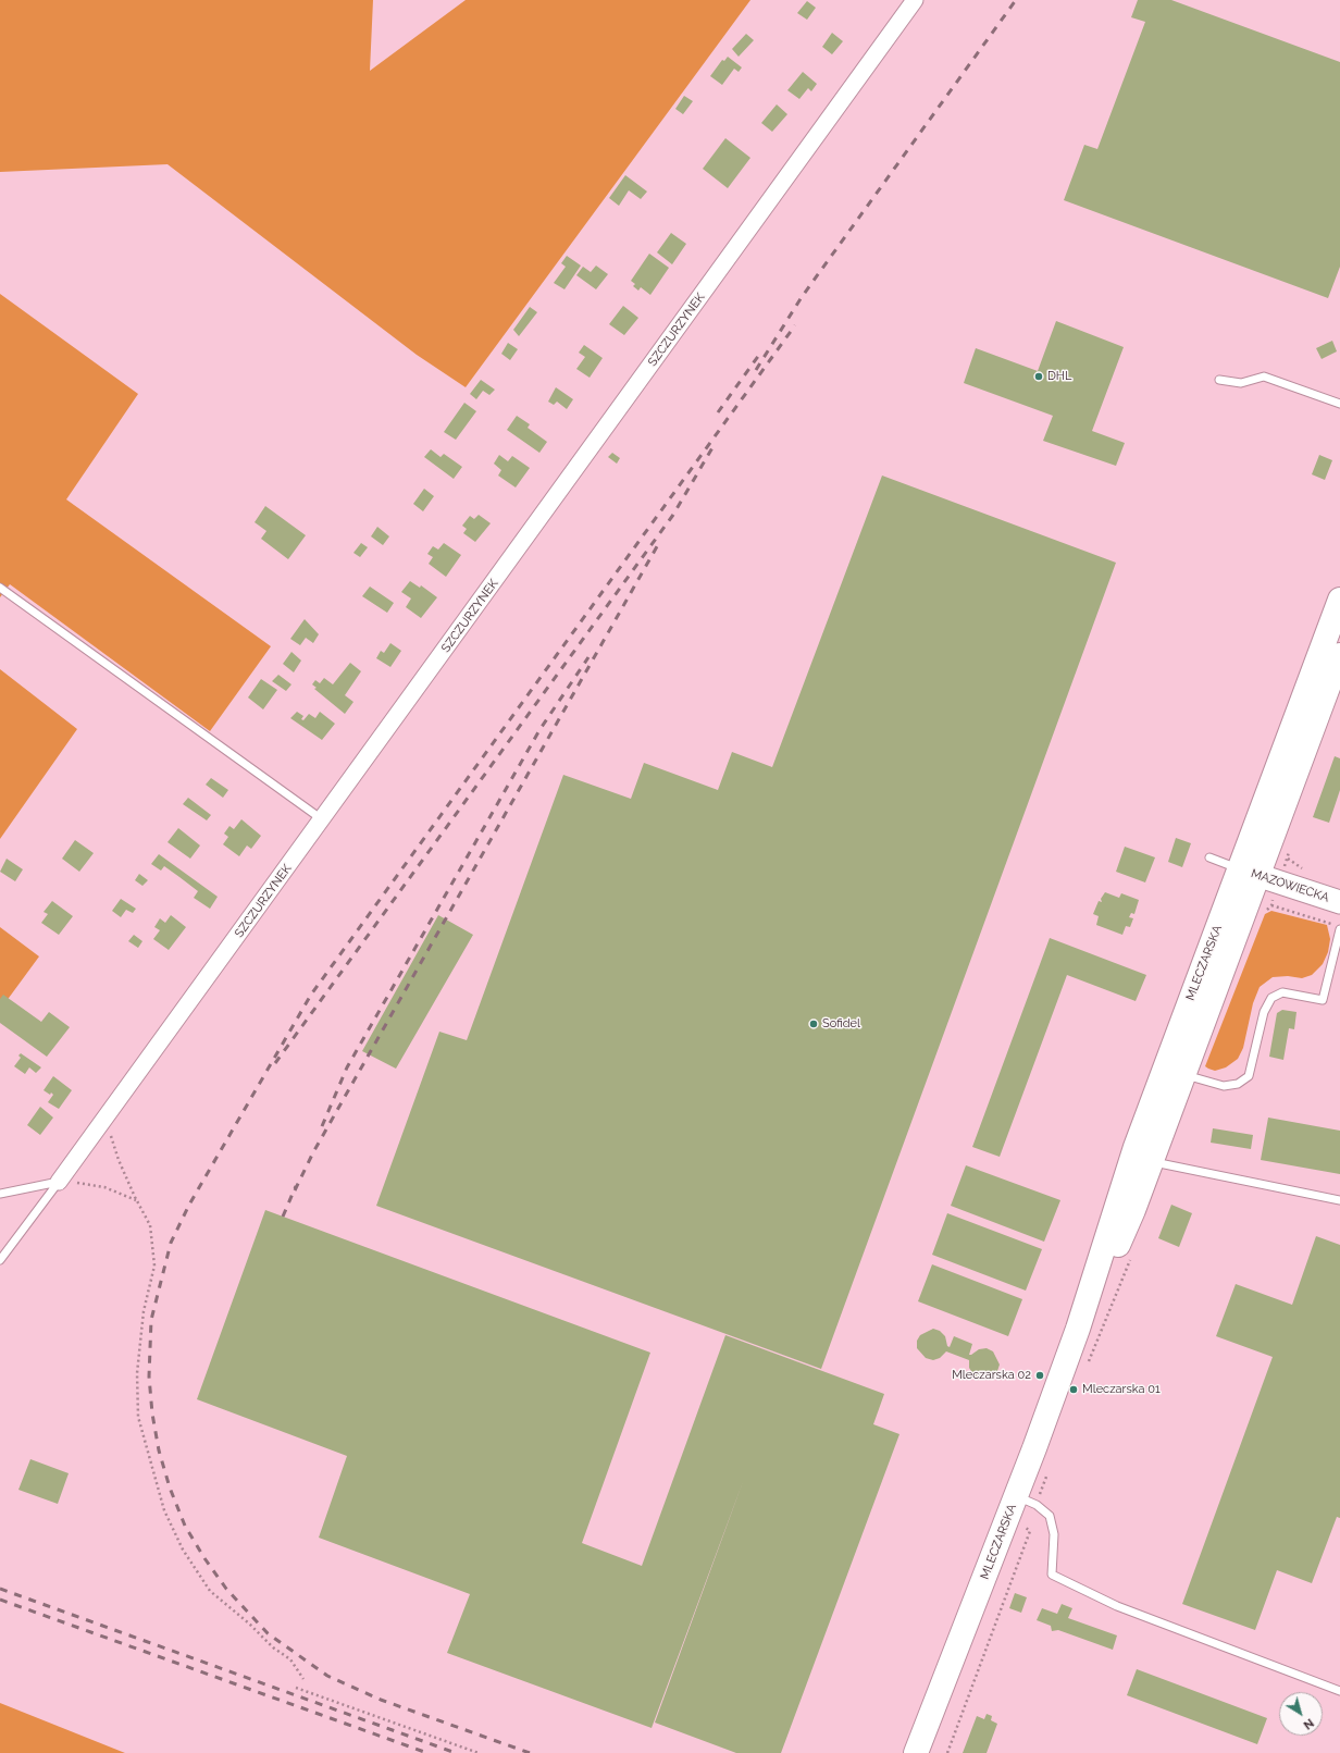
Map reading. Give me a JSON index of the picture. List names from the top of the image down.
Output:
{
  "streets": {
    "main road": ["MLECZARSKA"],
    "street": ["SZCZURZYNEK", "MAZOWIECKA"]
  },
  "crossings": [
    ["MAZOWIECKA", "MLECZARSKA"]
  ],
  "places": [
    "DHL",
    "Sofidel",
    "Mleczarska 02",
    "Mleczarska 01"
  ],
  "north": "bottom right"
}
